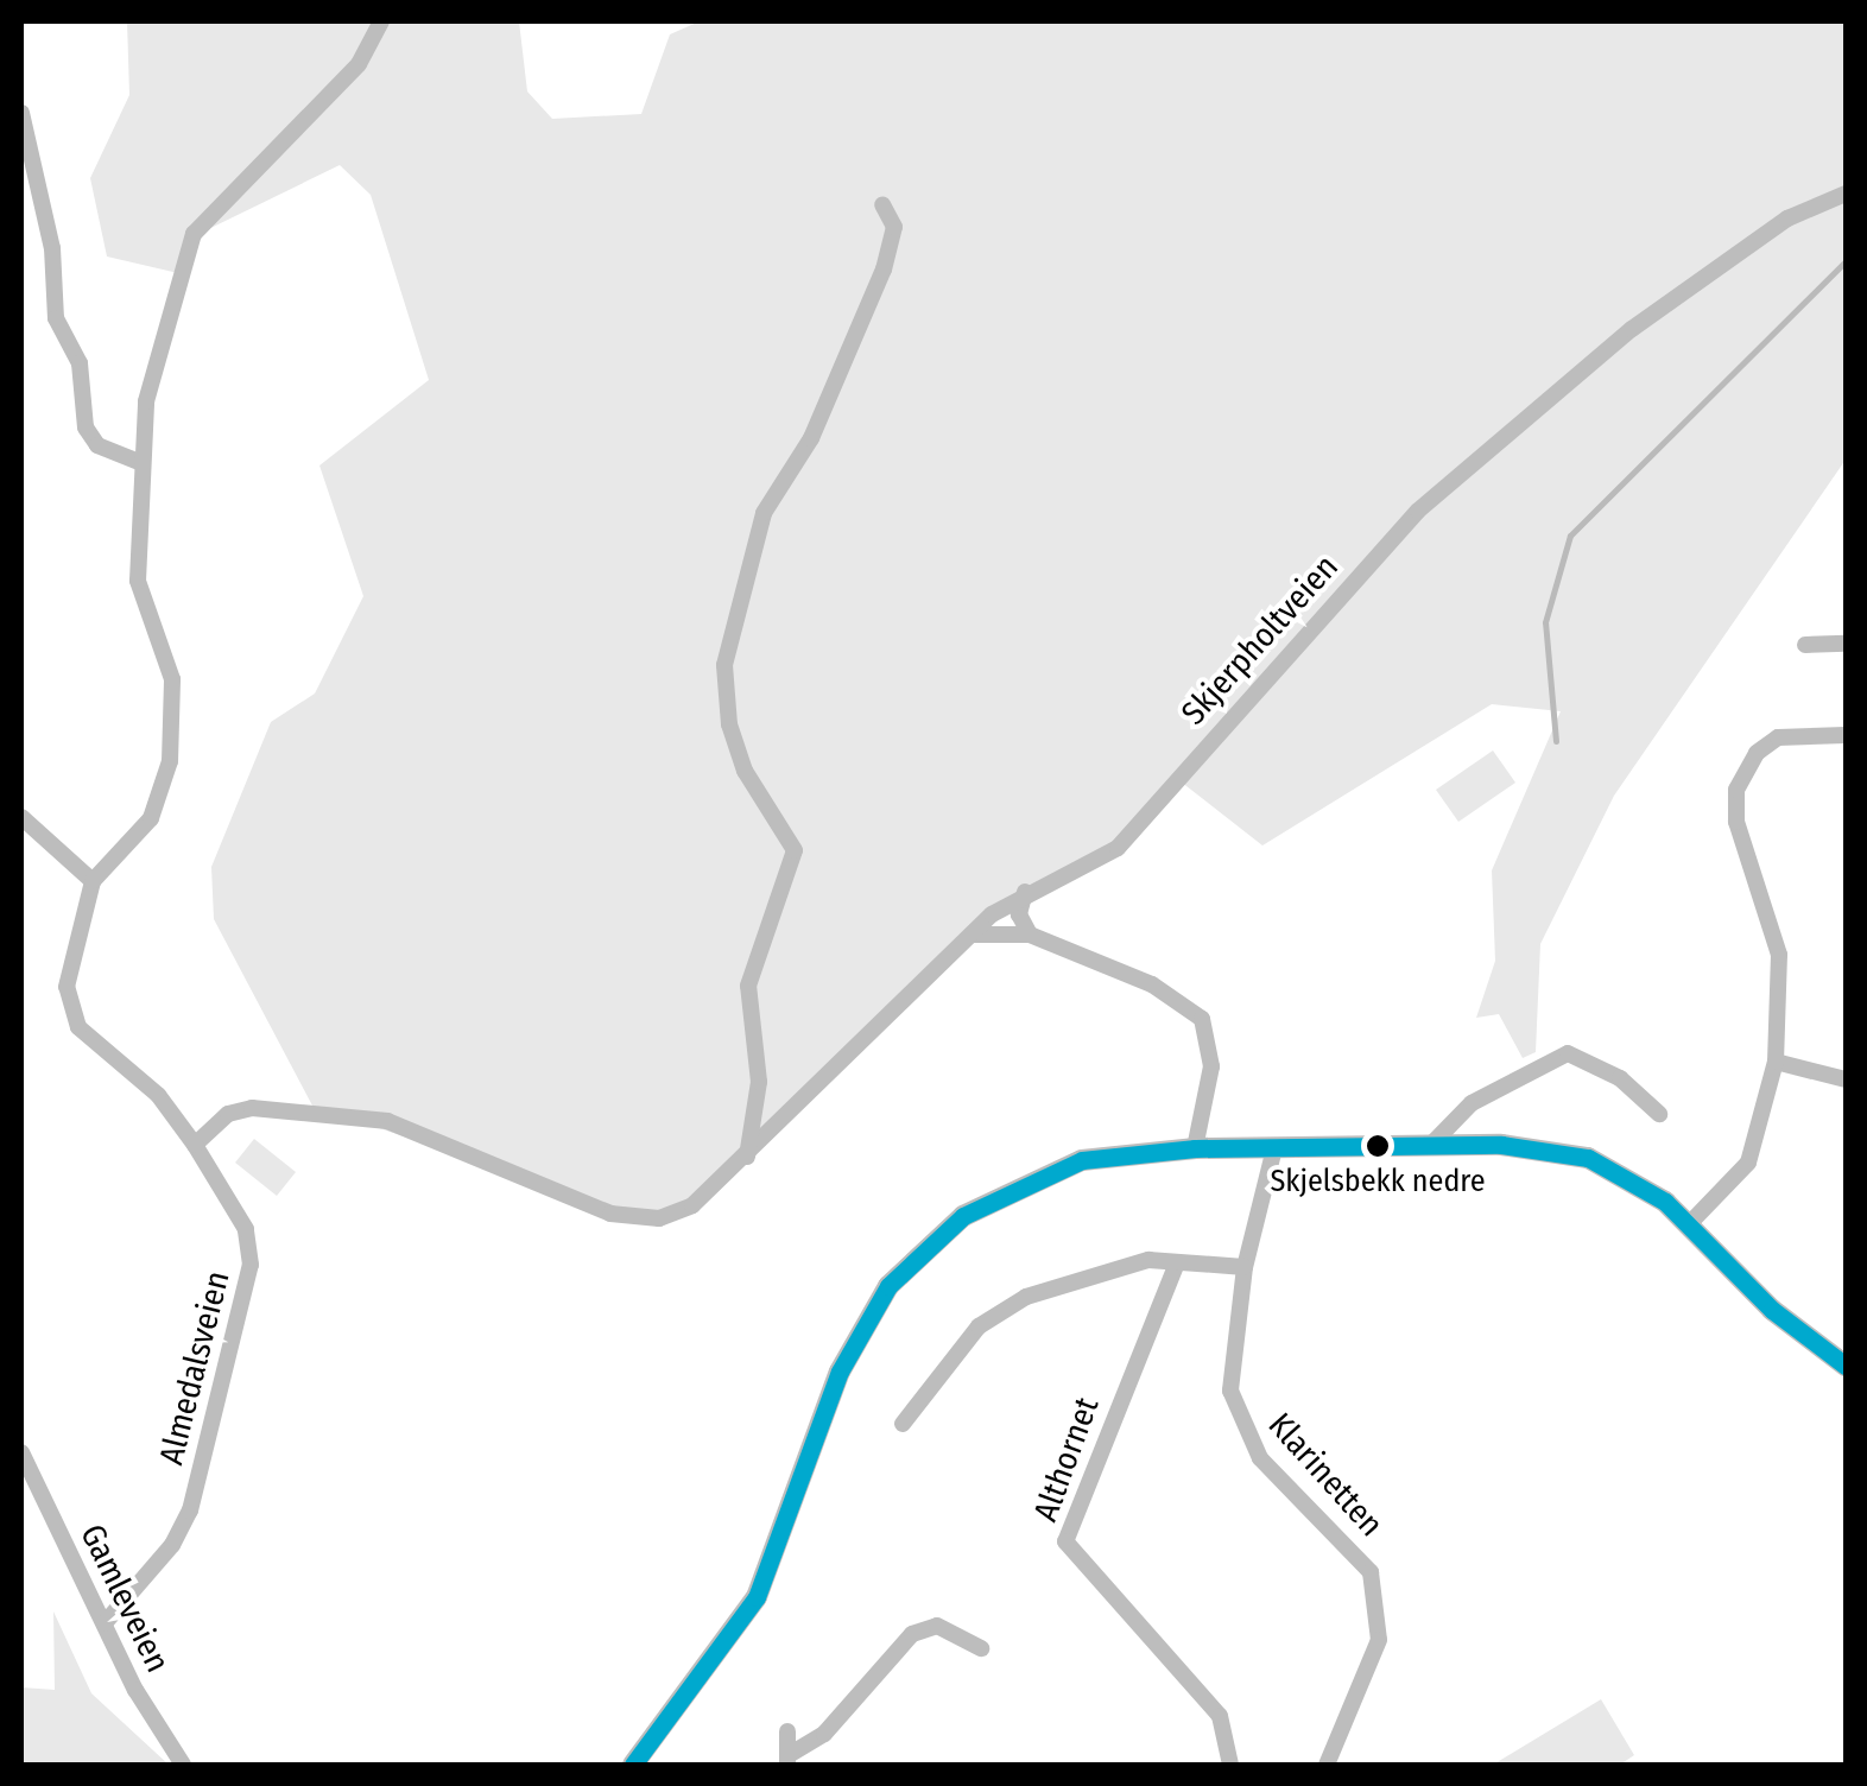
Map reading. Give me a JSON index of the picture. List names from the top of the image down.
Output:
{
  "streets": {
    "street": [
      "Skjerpholtveien",
      "Almedalsveien",
      "Althornet",
      "Klarinetten",
      "Gamleveien"
    ]
  },
  "crossings": [
    ["Skjerpholtveien", "Almedalsveien"],
    ["Almedalsveien", "Gamleveien"]
  ],
  "places": ["Skjelsbekk nedre"]
}
